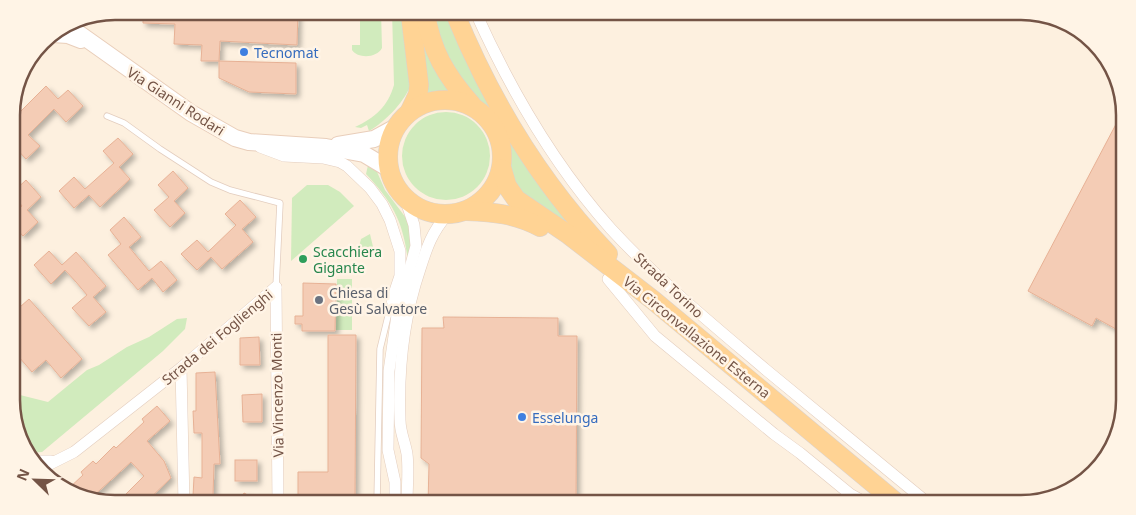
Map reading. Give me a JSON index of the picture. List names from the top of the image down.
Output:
{
  "streets": {
    "main road": ["Via Circonvallazione Esterna"],
    "street": [
      "Via Gianni Rodari",
      "Strada Torino",
      "Strada dei Foglienghi",
      "Via Vincenzo Monti"
    ]
  },
  "crossings": [
    ["Via Gianni Rodari", "Via Circonvallazione Esterna"],
    ["Strada dei Foglienghi", "Via Vincenzo Monti"]
  ],
  "places": [
    "Tecnomat",
    "Scacchiera Gigante",
    "Chiesa di Gesù Salvatore",
    "Esselunga"
  ],
  "north": "top left"
}
